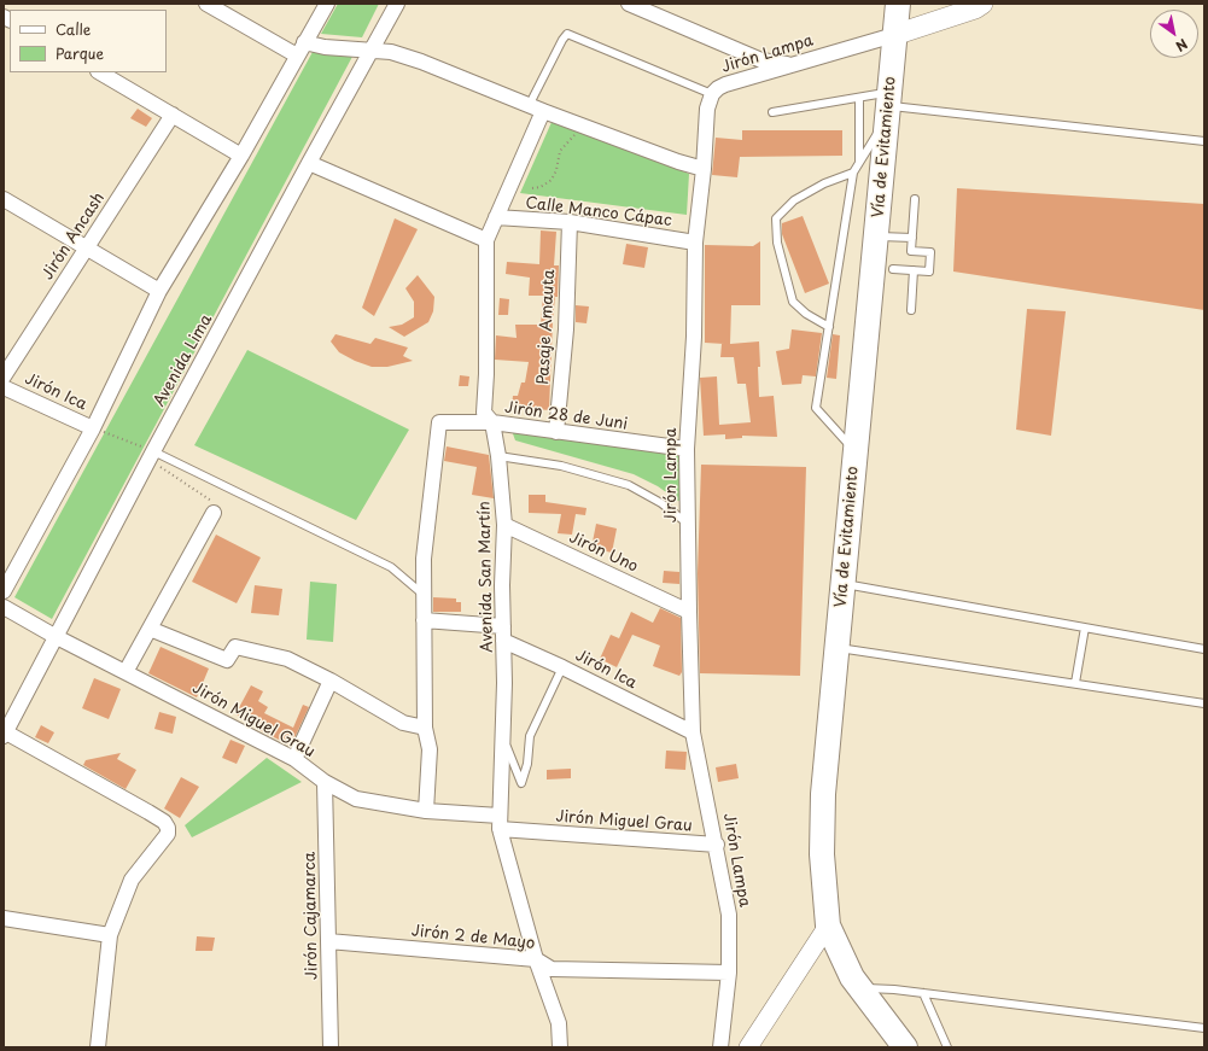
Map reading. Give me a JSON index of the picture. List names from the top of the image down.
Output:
{
  "streets": {
    "highway": ["Vía de Evitamiento"],
    "street": [
      "Jirón Lampa",
      "Calle Manco Cápac",
      "Jirón Ancash",
      "Pasaje Amauta",
      "Avenida Lima",
      "Jirón Ica",
      "Jirón 28 de Juni",
      "Jirón Uno",
      "Avenida San Martín",
      "Jirón Miguel Grau",
      "Jirón Cajamarca",
      "Jirón 2 de Mayo"
    ]
  },
  "crossings": [
    ["Jirón Lampa", "Vía de Evitamiento"],
    ["Jirón Lampa", "Calle Manco Cápac"],
    ["Jirón Lampa", "Jirón Ica"],
    ["Jirón Lampa", "Jirón 28 de Juni"],
    ["Jirón Lampa", "Jirón Uno"],
    ["Jirón Lampa", "Jirón Miguel Grau"],
    ["Jirón Lampa", "Jirón 2 de Mayo"],
    ["Calle Manco Cápac", "Pasaje Amauta"],
    ["Calle Manco Cápac", "Avenida San Martín"],
    ["Pasaje Amauta", "Jirón 28 de Juni"],
    ["Avenida Lima", "Jirón Miguel Grau"],
    ["Jirón Ica", "Avenida San Martín"],
    ["Jirón 28 de Juni", "Avenida San Martín"],
    ["Jirón Uno", "Avenida San Martín"],
    ["Avenida San Martín", "Jirón Miguel Grau"],
    ["Avenida San Martín", "Jirón 2 de Mayo"],
    ["Jirón Miguel Grau", "Jirón Cajamarca"],
    ["Jirón Cajamarca", "Jirón 2 de Mayo"]
  ],
  "legend": ["Calle", "Parque"],
  "north": "bottom right"
}
